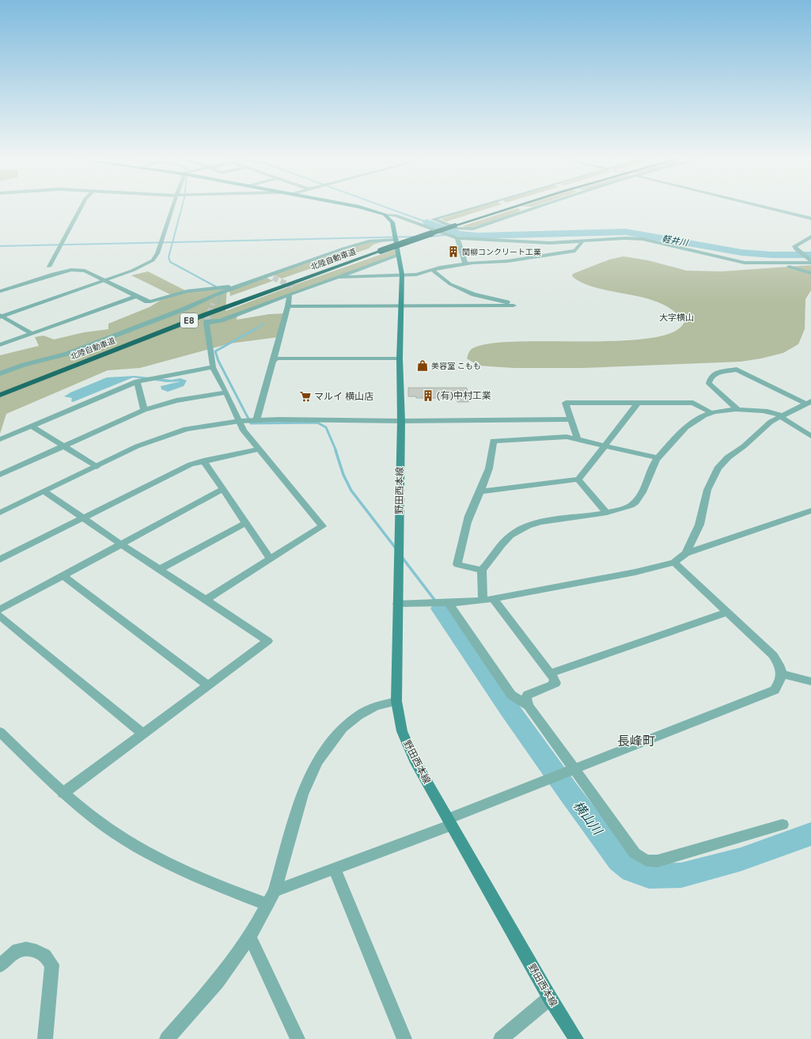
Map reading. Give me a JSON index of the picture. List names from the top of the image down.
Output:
{
  "streets": {
    "highway": ["北陸自動車道", "E8"],
    "main road": ["野田西本線"]
  },
  "districts": ["大字横山", "長峰町"],
  "water": ["軽井川", "横山川"],
  "places": {
    "building": ["関柳コンクリート工業", "(有)中村工業"],
    "shop": ["美容室 こもも"],
    "supermarket": ["マルイ 横山店"]
  }
}
